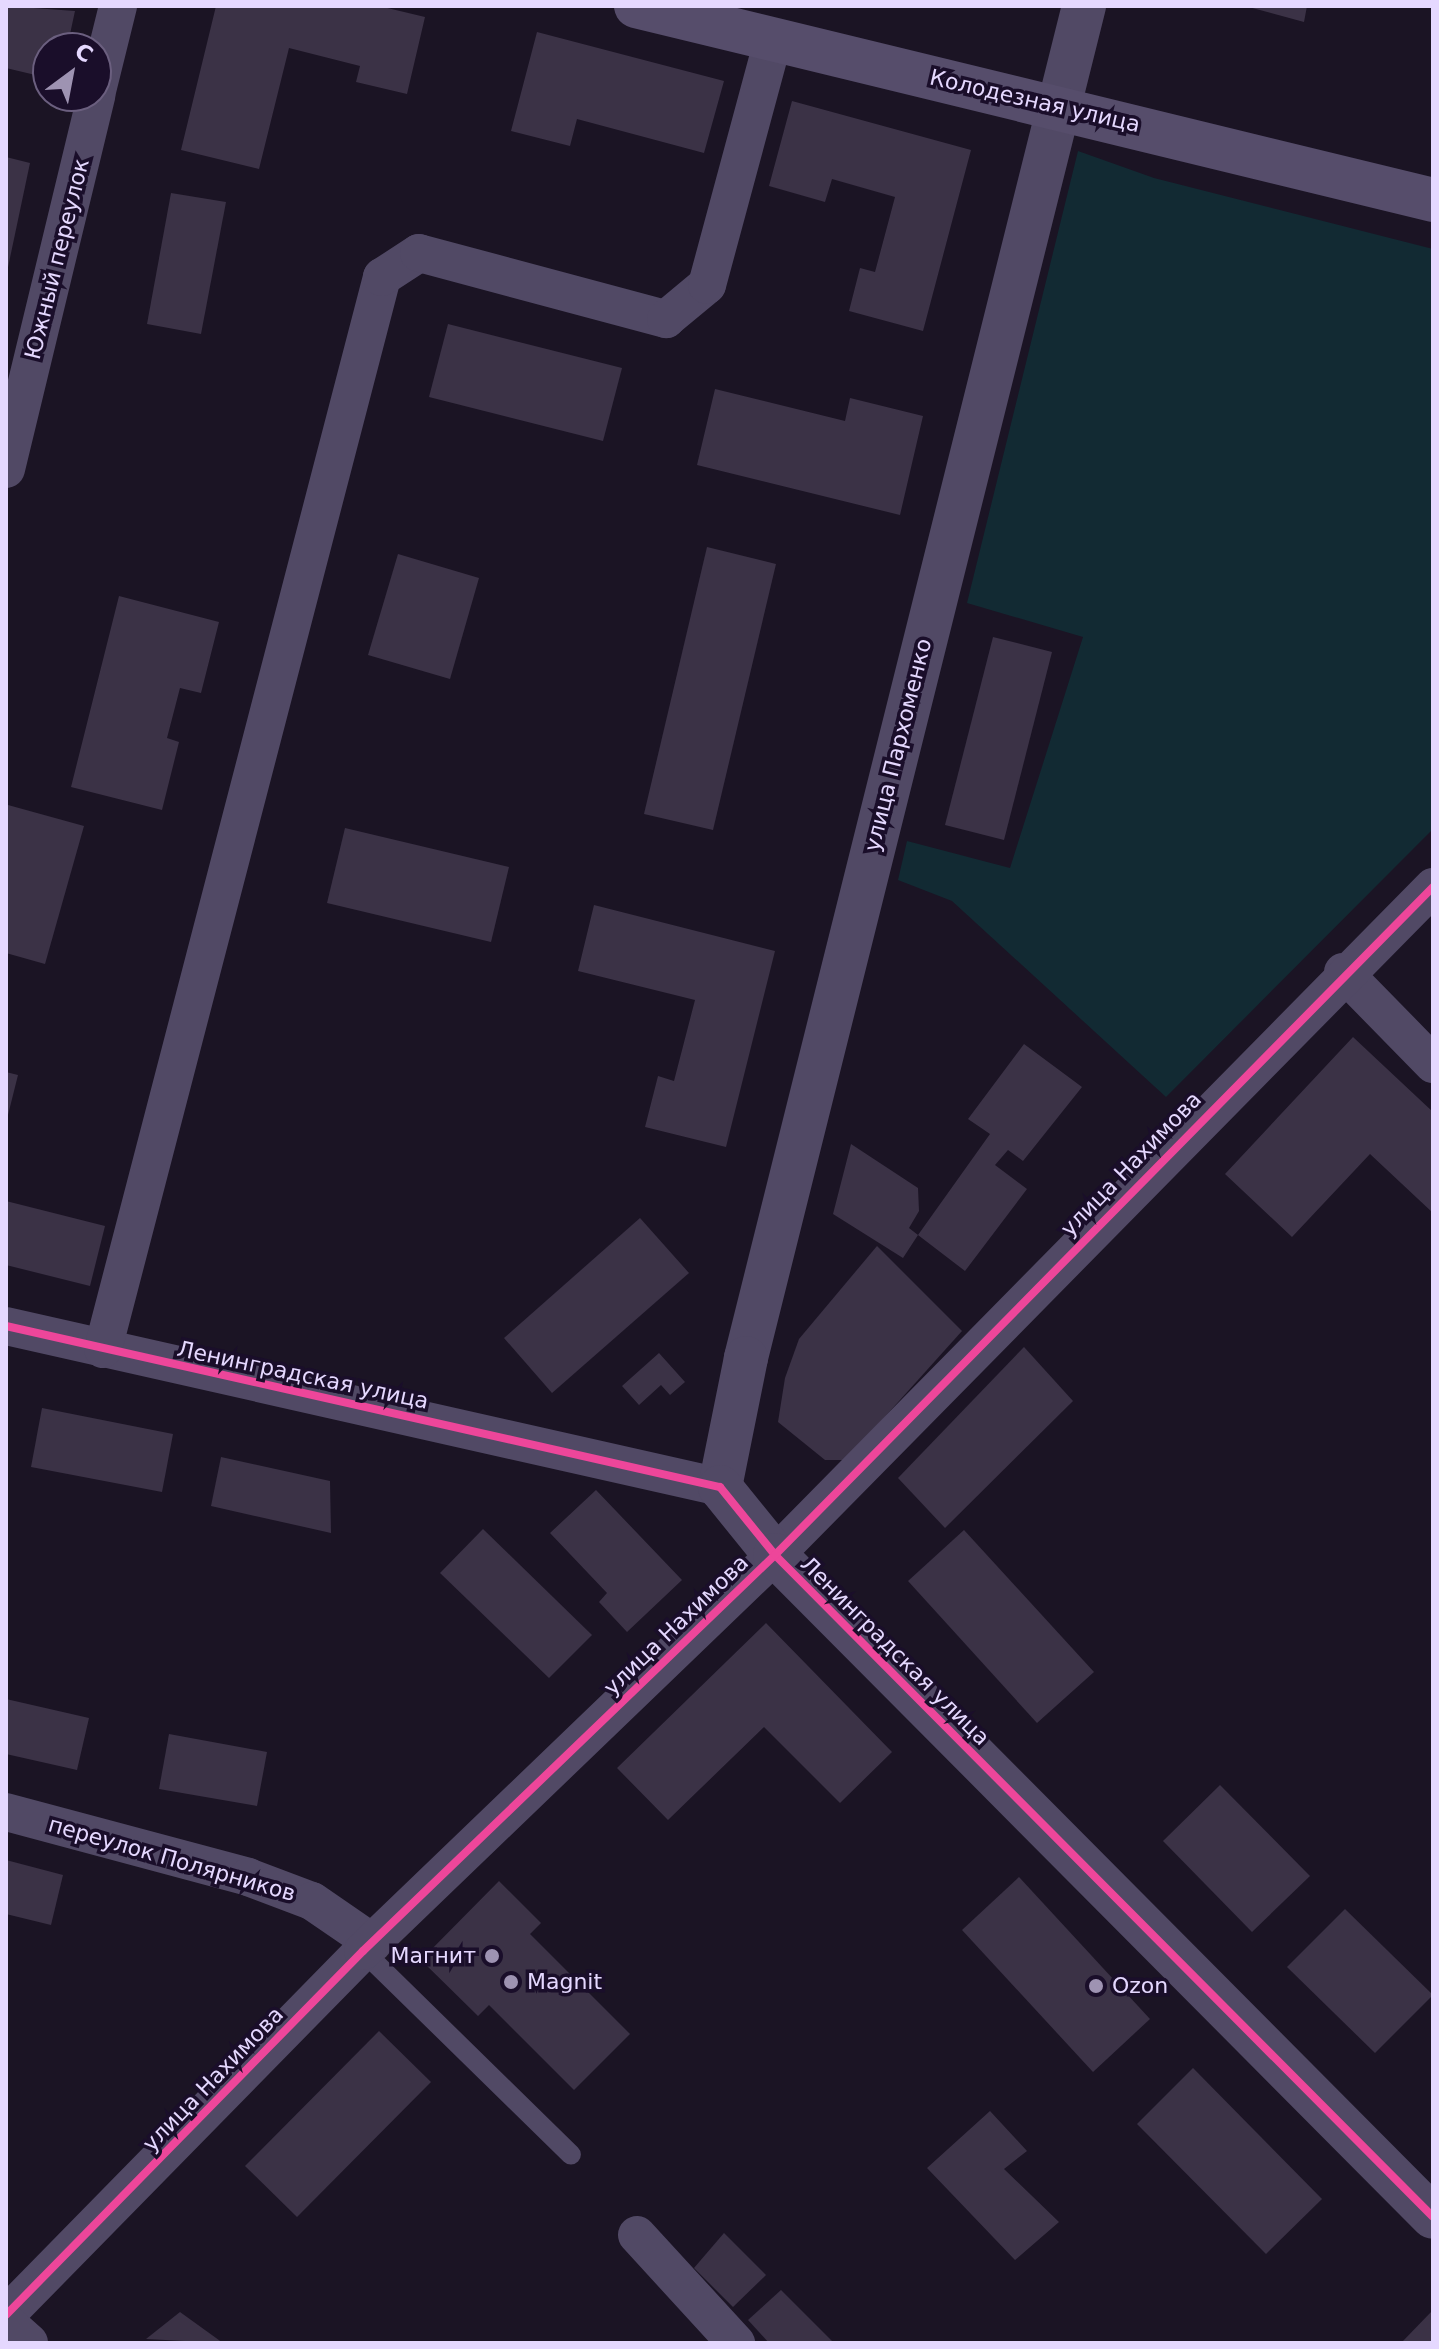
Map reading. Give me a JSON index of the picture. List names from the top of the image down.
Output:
{
  "streets": {
    "main road": ["Колодезная улица"],
    "street": [
      "Южный переулок",
      "улица Пархоменко",
      "улица Нахимова",
      "Ленинградская улица",
      "переулок Полярников"
    ]
  },
  "crossings": [
    ["Колодезная улица", "улица Пархоменко"],
    ["улица Пархоменко", "Ленинградская улица"],
    ["улица Нахимова", "Ленинградская улица"],
    ["улица Нахимова", "переулок Полярников"]
  ],
  "places": ["Магнит", "Magnit", "Ozon"],
  "north": "top right"
}
